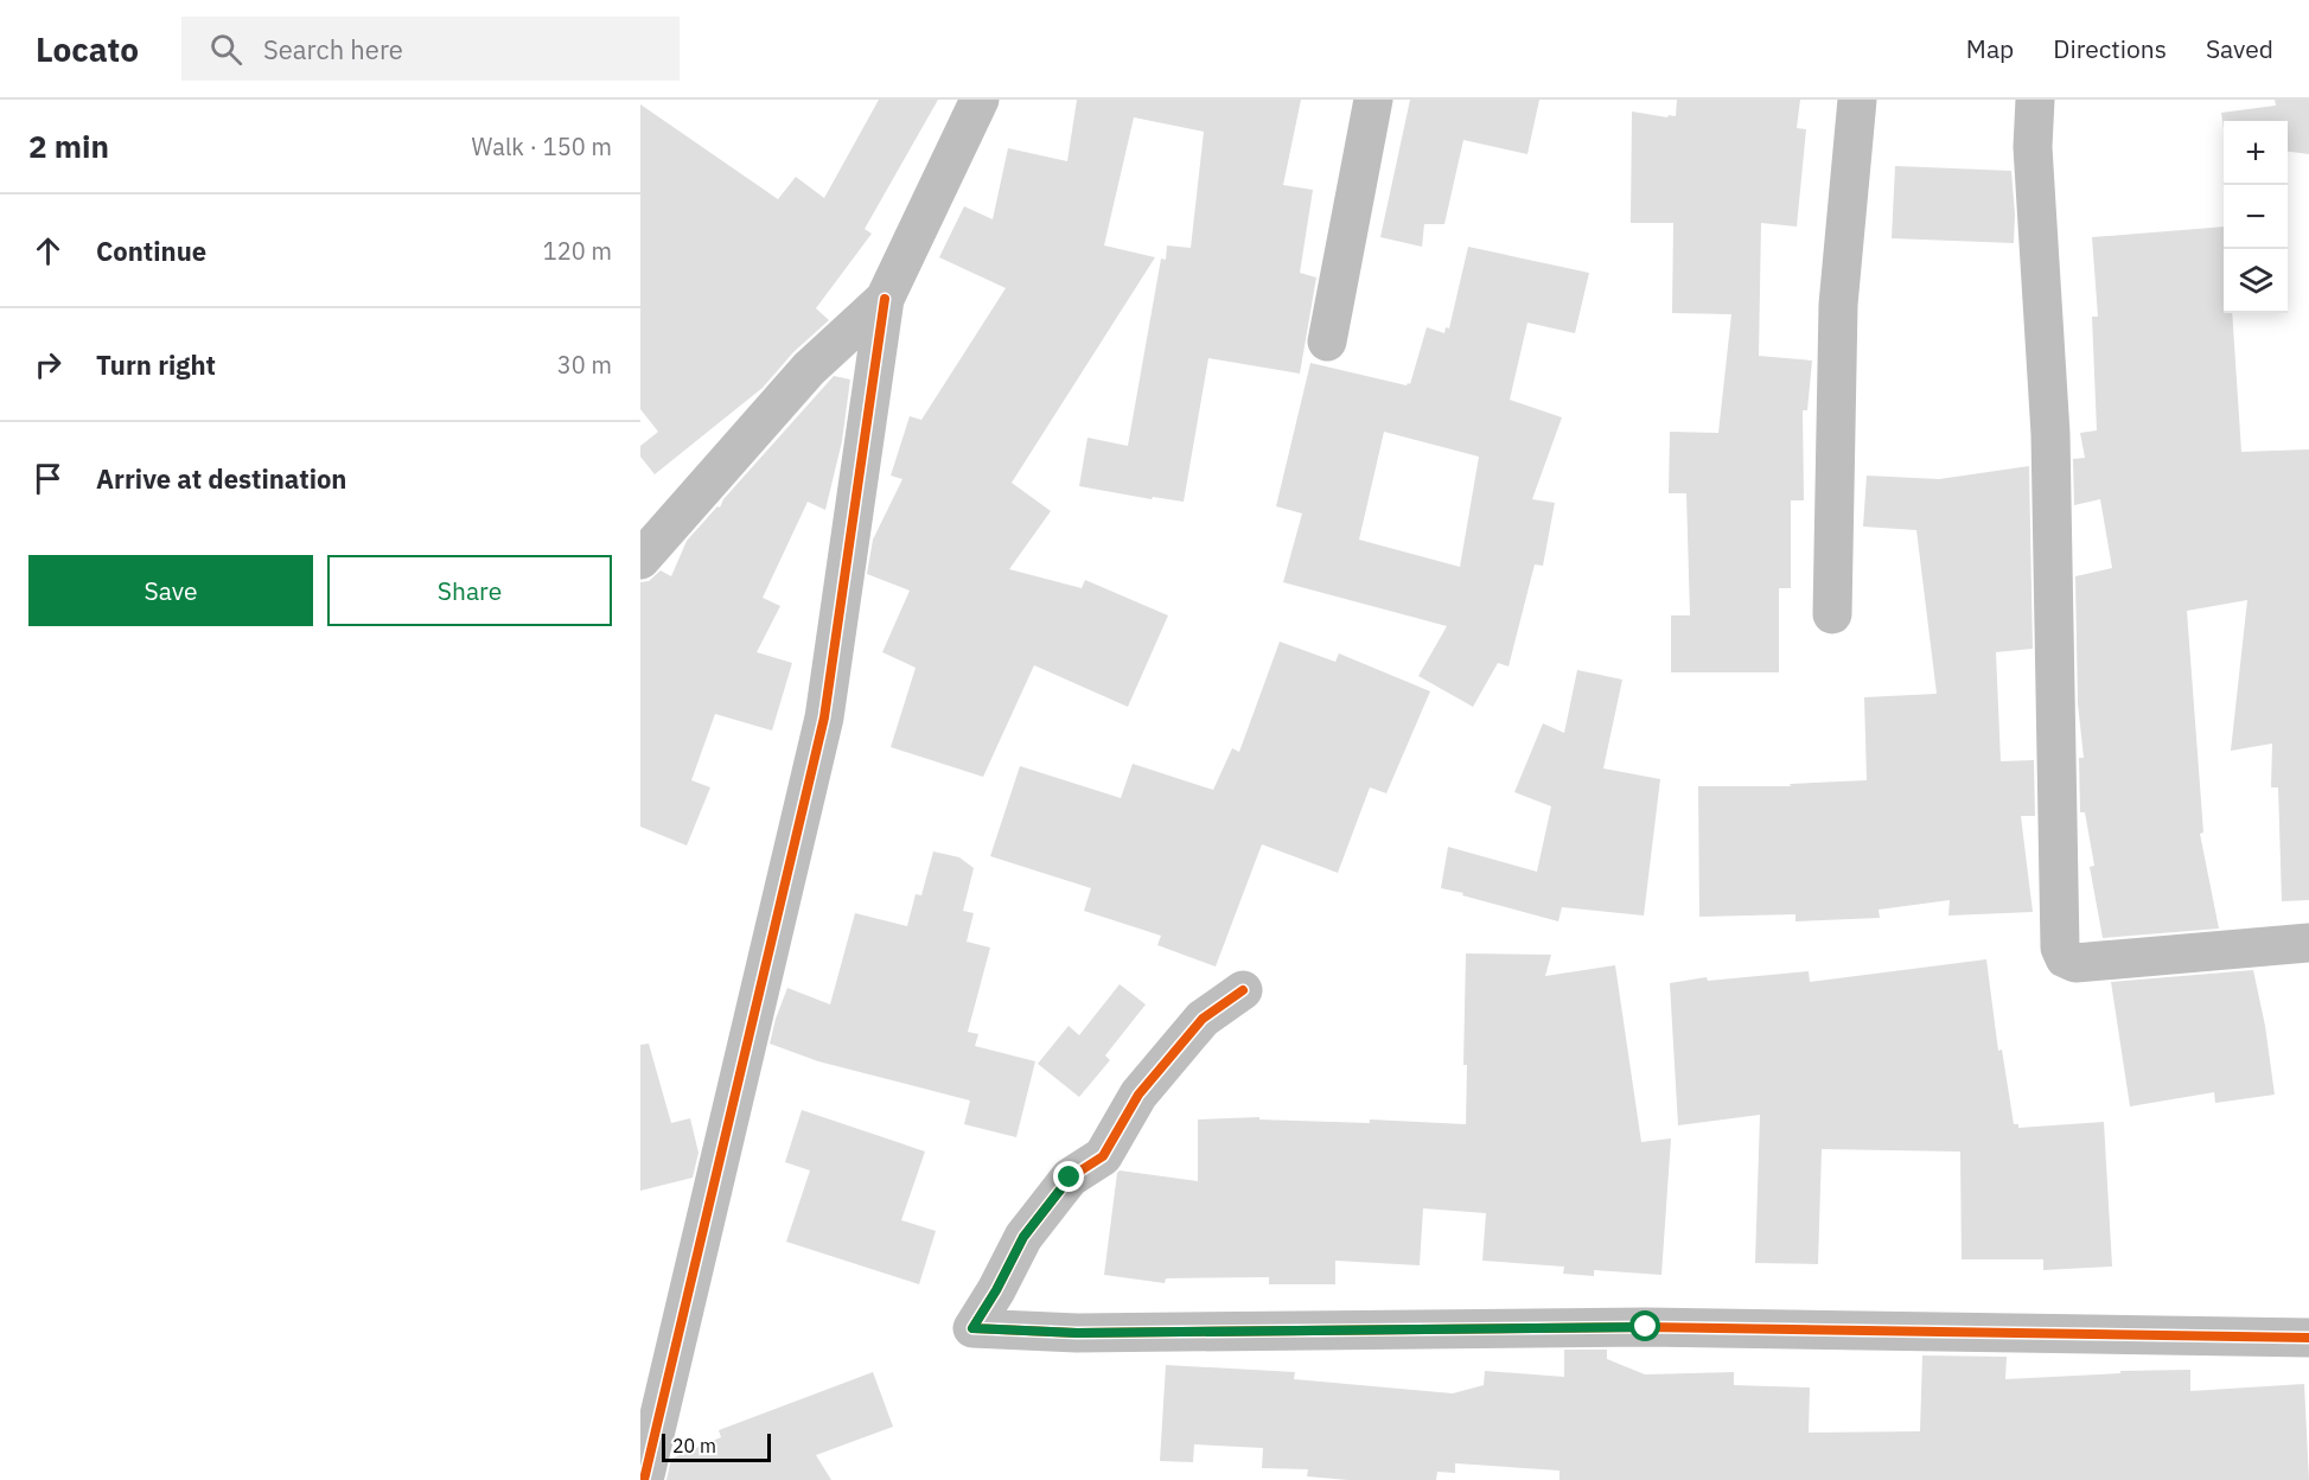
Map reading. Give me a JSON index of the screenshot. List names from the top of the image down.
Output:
{
  "scale_bar": "20 m",
  "page": {
    "header": "Locato",
    "search": "Search here",
    "nav": ["Map", "Directions", "Saved"],
    "heading": ["2 min", "Walk · 150 m"],
    "map_buttons": ["+", "−"],
    "list": [
      ["Continue", "120 m"],
      ["Turn right", "30 m"],
      "Arrive at destination"
    ],
    "buttons": ["Save", "Share"],
    "scale": "20 m"
  }
}
